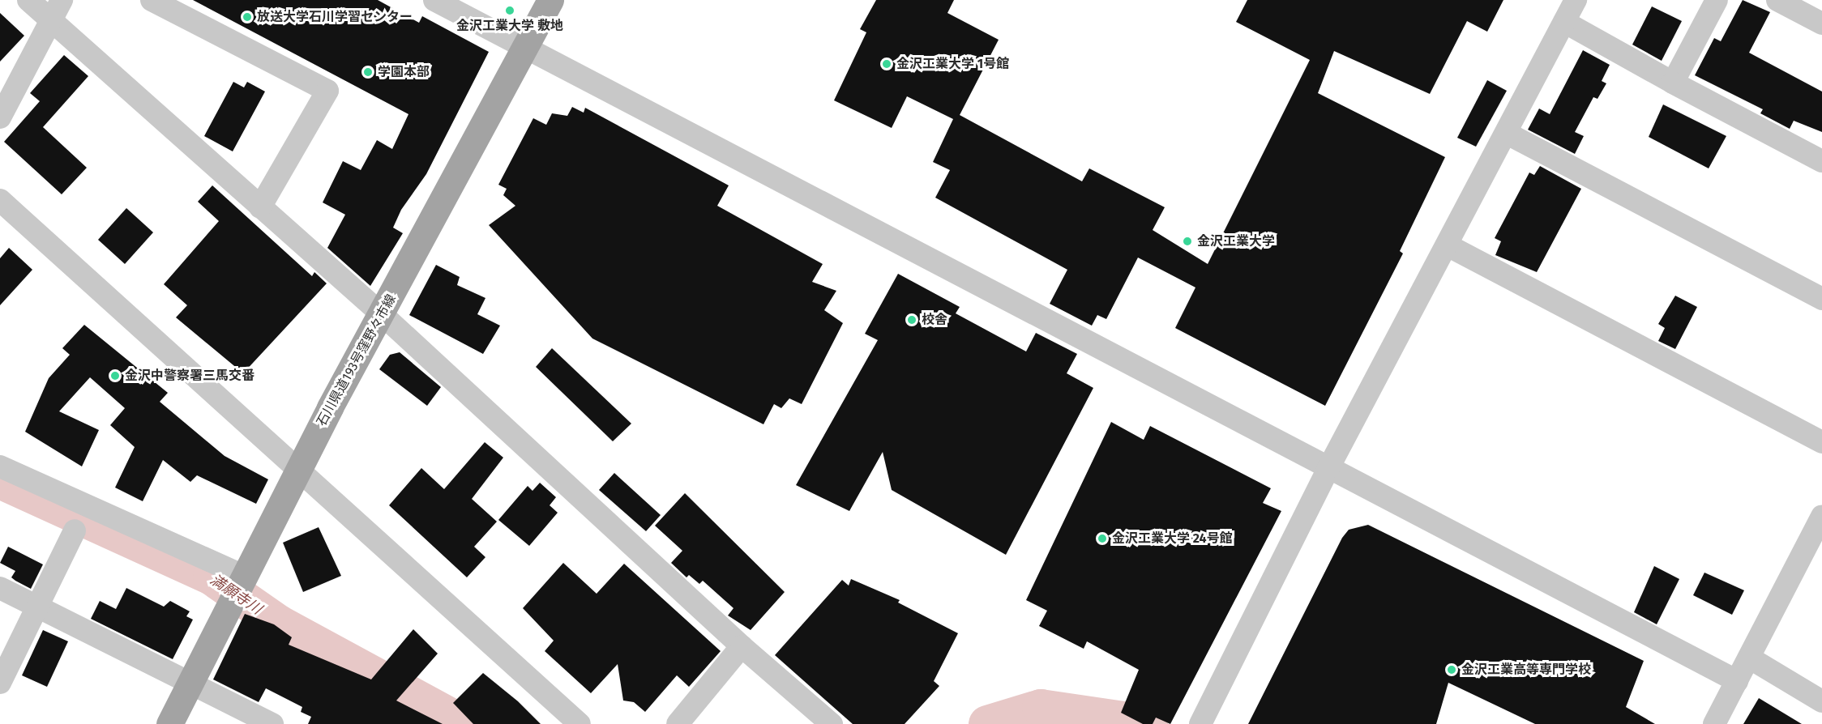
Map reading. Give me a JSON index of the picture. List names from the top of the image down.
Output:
{
  "streets": {
    "main road": ["石川県道193号窪野々市線"]
  },
  "water": ["満願寺川"],
  "places": [
    "金沢工業大学 敷地",
    "放送大学石川学習センター",
    "金沢工業大学 1号館",
    "学園本部",
    "金沢工業大学",
    "校舎",
    "金沢中警察署三馬交番",
    "金沢工業大学 24号館",
    "金沢工業高等専門学校"
  ]
}
